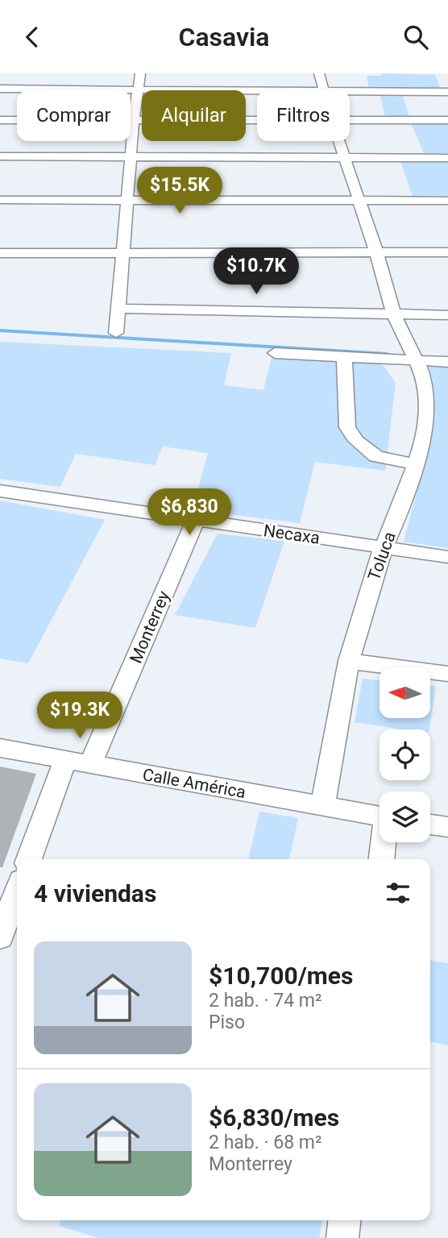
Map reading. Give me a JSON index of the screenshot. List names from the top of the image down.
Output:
{
  "streets": {
    "street": [
      "Necaxa",
      "Toluca",
      "Monterrey",
      "Calle América"
    ]
  },
  "crossings": [
    ["Necaxa", "Toluca"],
    ["Necaxa", "Monterrey"],
    ["Toluca", "Calle América"],
    ["Monterrey", "Calle América"]
  ],
  "north": "left",
  "page": {
    "header": "Casavia",
    "chip": ["Comprar", "Alquilar", "Filtros"],
    "price": [
      "$15.5K",
      "$10.7K",
      "$6,830",
      "$19.3K"
    ],
    "heading": "4 viviendas",
    "list": [
      {
        "name": "$10,700/mes",
        "note": "2 hab. · 74 m² · Piso"
      },
      {
        "name": "$6,830/mes",
        "note": "2 hab. · 68 m² · Monterrey"
      }
    ]
  }
}
